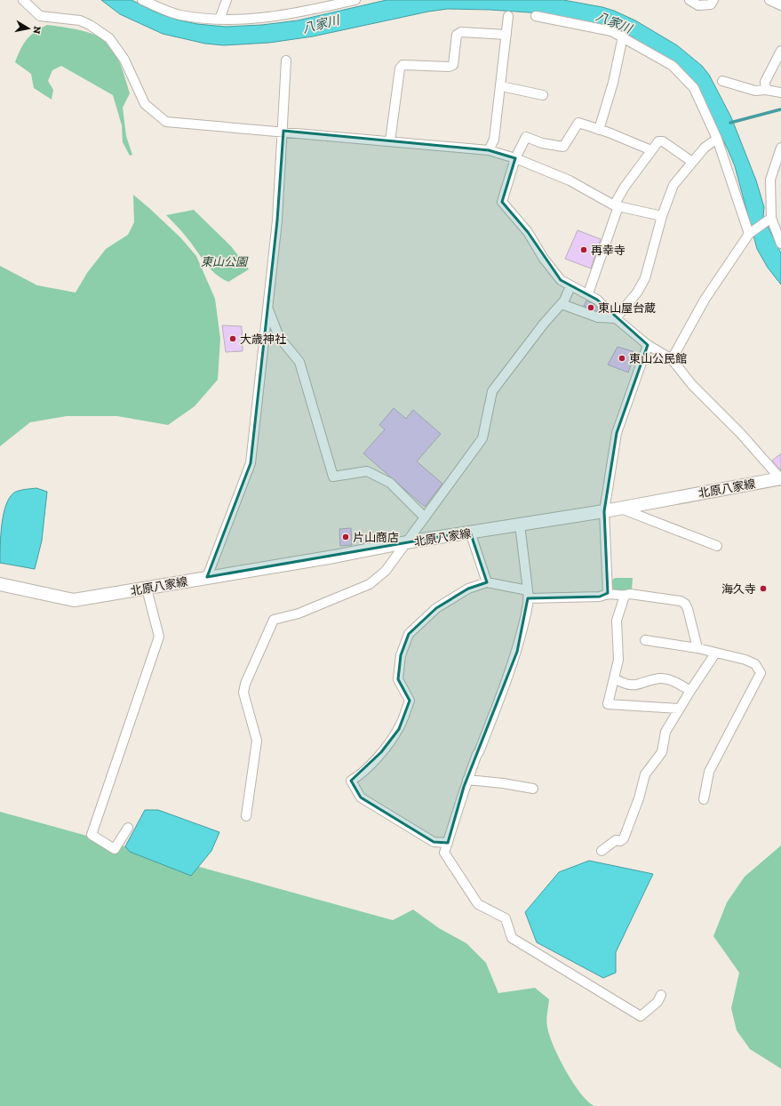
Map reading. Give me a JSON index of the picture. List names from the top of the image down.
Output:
{
  "streets": {
    "main road": ["北原八家線"]
  },
  "water": ["八家川"],
  "parks": ["東山公園"],
  "places": [
    "再幸寺",
    "東山屋台蔵",
    "大歳神社",
    "東山公民館",
    "片山商店",
    "海久寺"
  ],
  "north": "right"
}
